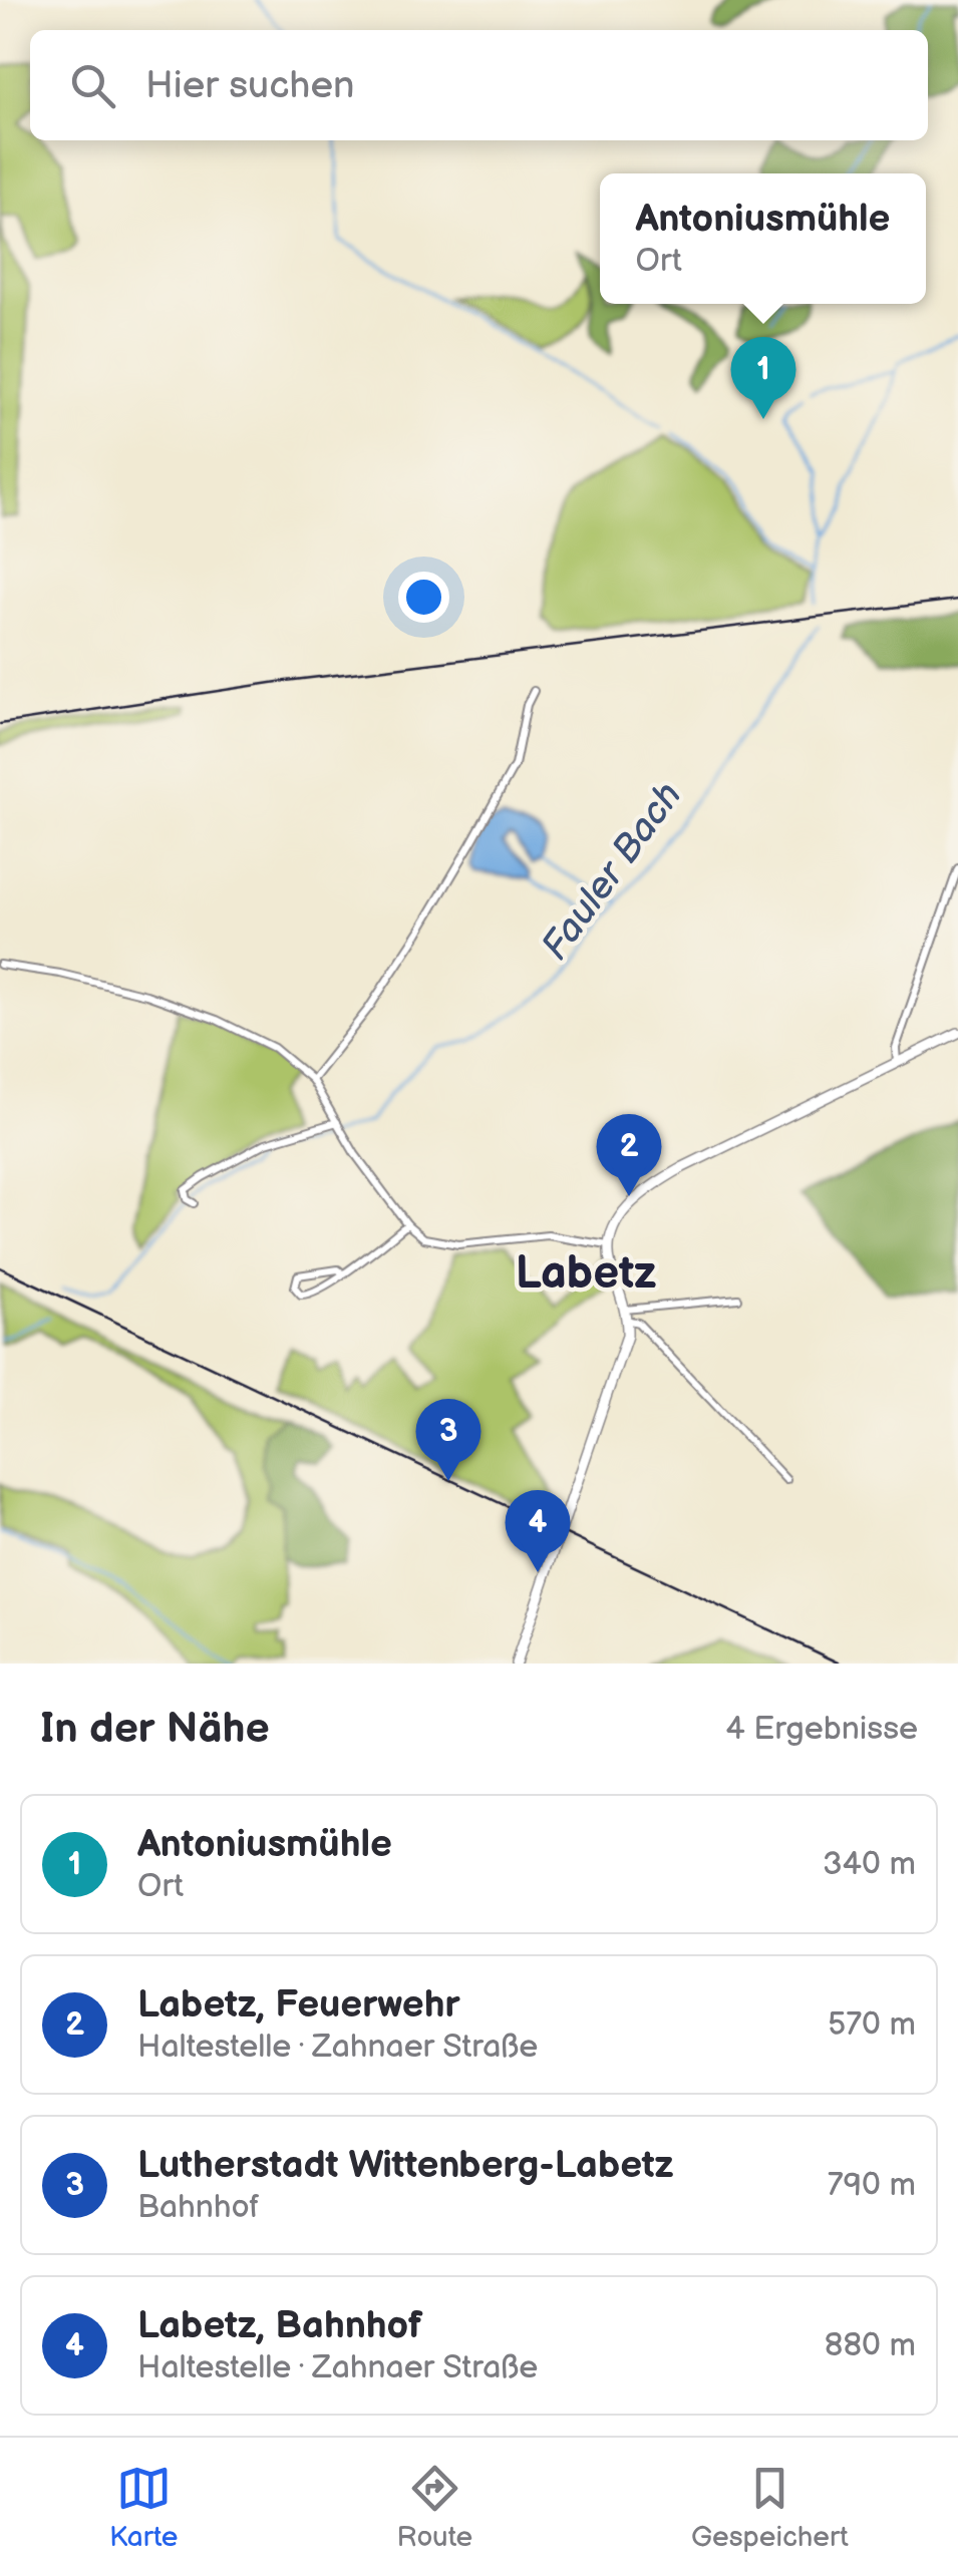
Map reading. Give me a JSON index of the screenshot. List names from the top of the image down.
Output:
{
  "districts": ["Labetz"],
  "water": ["Fauler Bach"],
  "page": {
    "search": "Hier suchen",
    "popup": ["Antoniusmühle", "Ort"],
    "pins": [
      "1",
      "2",
      "3",
      "4"
    ],
    "heading": ["In der Nähe", "4 Ergebnisse"],
    "list": [
      {
        "mark": "1",
        "name": "Antoniusmühle",
        "note": "Ort",
        "value": "340 m"
      },
      {
        "mark": "2",
        "name": "Labetz, Feuerwehr",
        "note": "Haltestelle · Zahnaer Straße",
        "value": "570 m"
      },
      {
        "mark": "3",
        "name": "Lutherstadt Wittenberg-Labetz",
        "note": "Bahnhof",
        "value": "790 m"
      },
      {
        "mark": "4",
        "name": "Labetz, Bahnhof",
        "note": "Haltestelle · Zahnaer Straße",
        "value": "880 m"
      }
    ],
    "nav": ["Karte", "Route", "Gespeichert"]
  }
}
